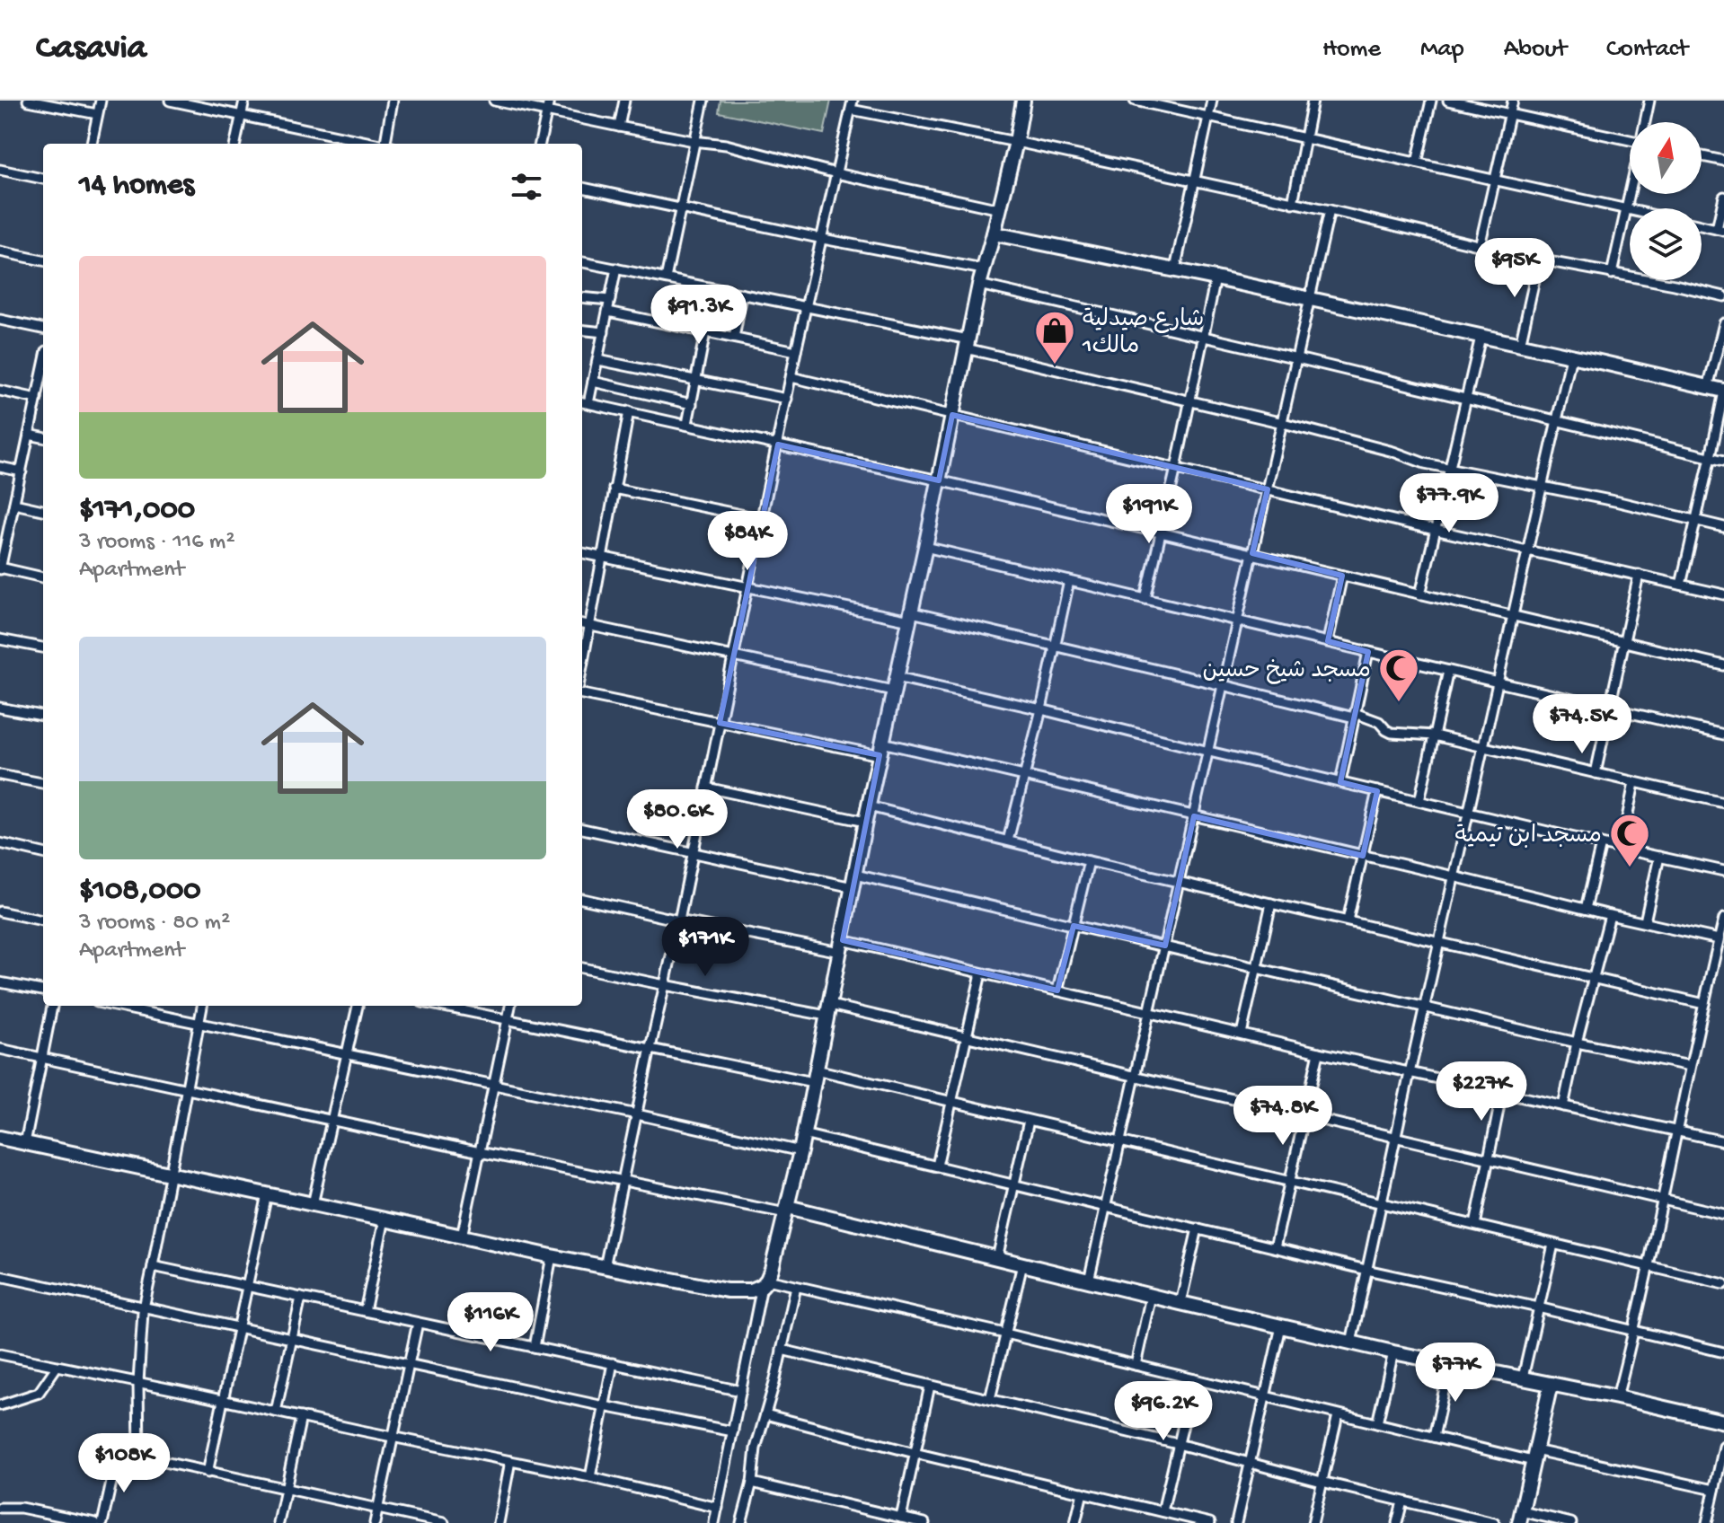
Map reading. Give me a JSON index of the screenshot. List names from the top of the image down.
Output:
{
  "places": {
    "shop": ["شارع صيدلية مالك1"],
    "mosque": ["مسجد شيخ حسين", "مسجد ابن تيمية"]
  },
  "north": "top",
  "page": {
    "header": "Casavia",
    "nav": [
      "Home",
      "Map",
      "About",
      "Contact"
    ],
    "heading": "14 homes",
    "list": [
      {
        "name": "$171,000",
        "note": "3 rooms · 116 m² · Apartment"
      },
      {
        "name": "$108,000",
        "note": "3 rooms · 80 m² · Apartment"
      }
    ],
    "price": [
      "$95K",
      "$91.3K",
      "$77.9K",
      "$191K",
      "$84K",
      "$74.5K",
      "$80.6K",
      "$171K",
      "$227K",
      "$74.8K",
      "$116K",
      "$77K",
      "$96.2K",
      "$108K"
    ]
  }
}
